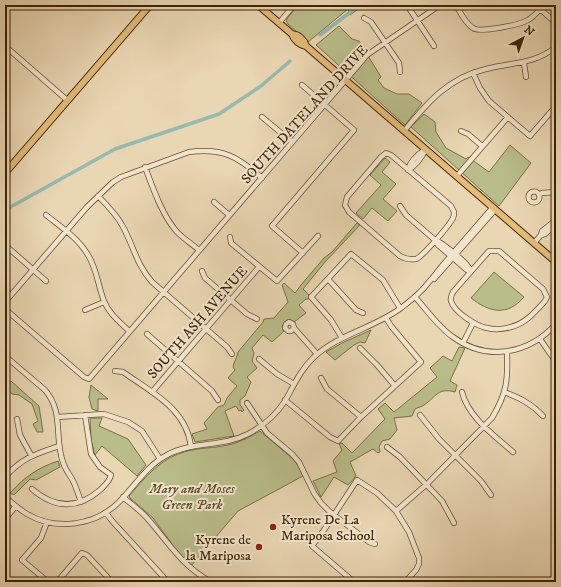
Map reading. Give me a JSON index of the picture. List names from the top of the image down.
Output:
{
  "streets": {
    "street": ["SOUTH DATELAND DRIVE", "SOUTH ASH AVENUE"]
  },
  "parks": ["Mary and Moses Green Park"],
  "places": ["Kyrene De La Mariposa School", "Kyrene de la Mariposa"],
  "north": "top right"
}
